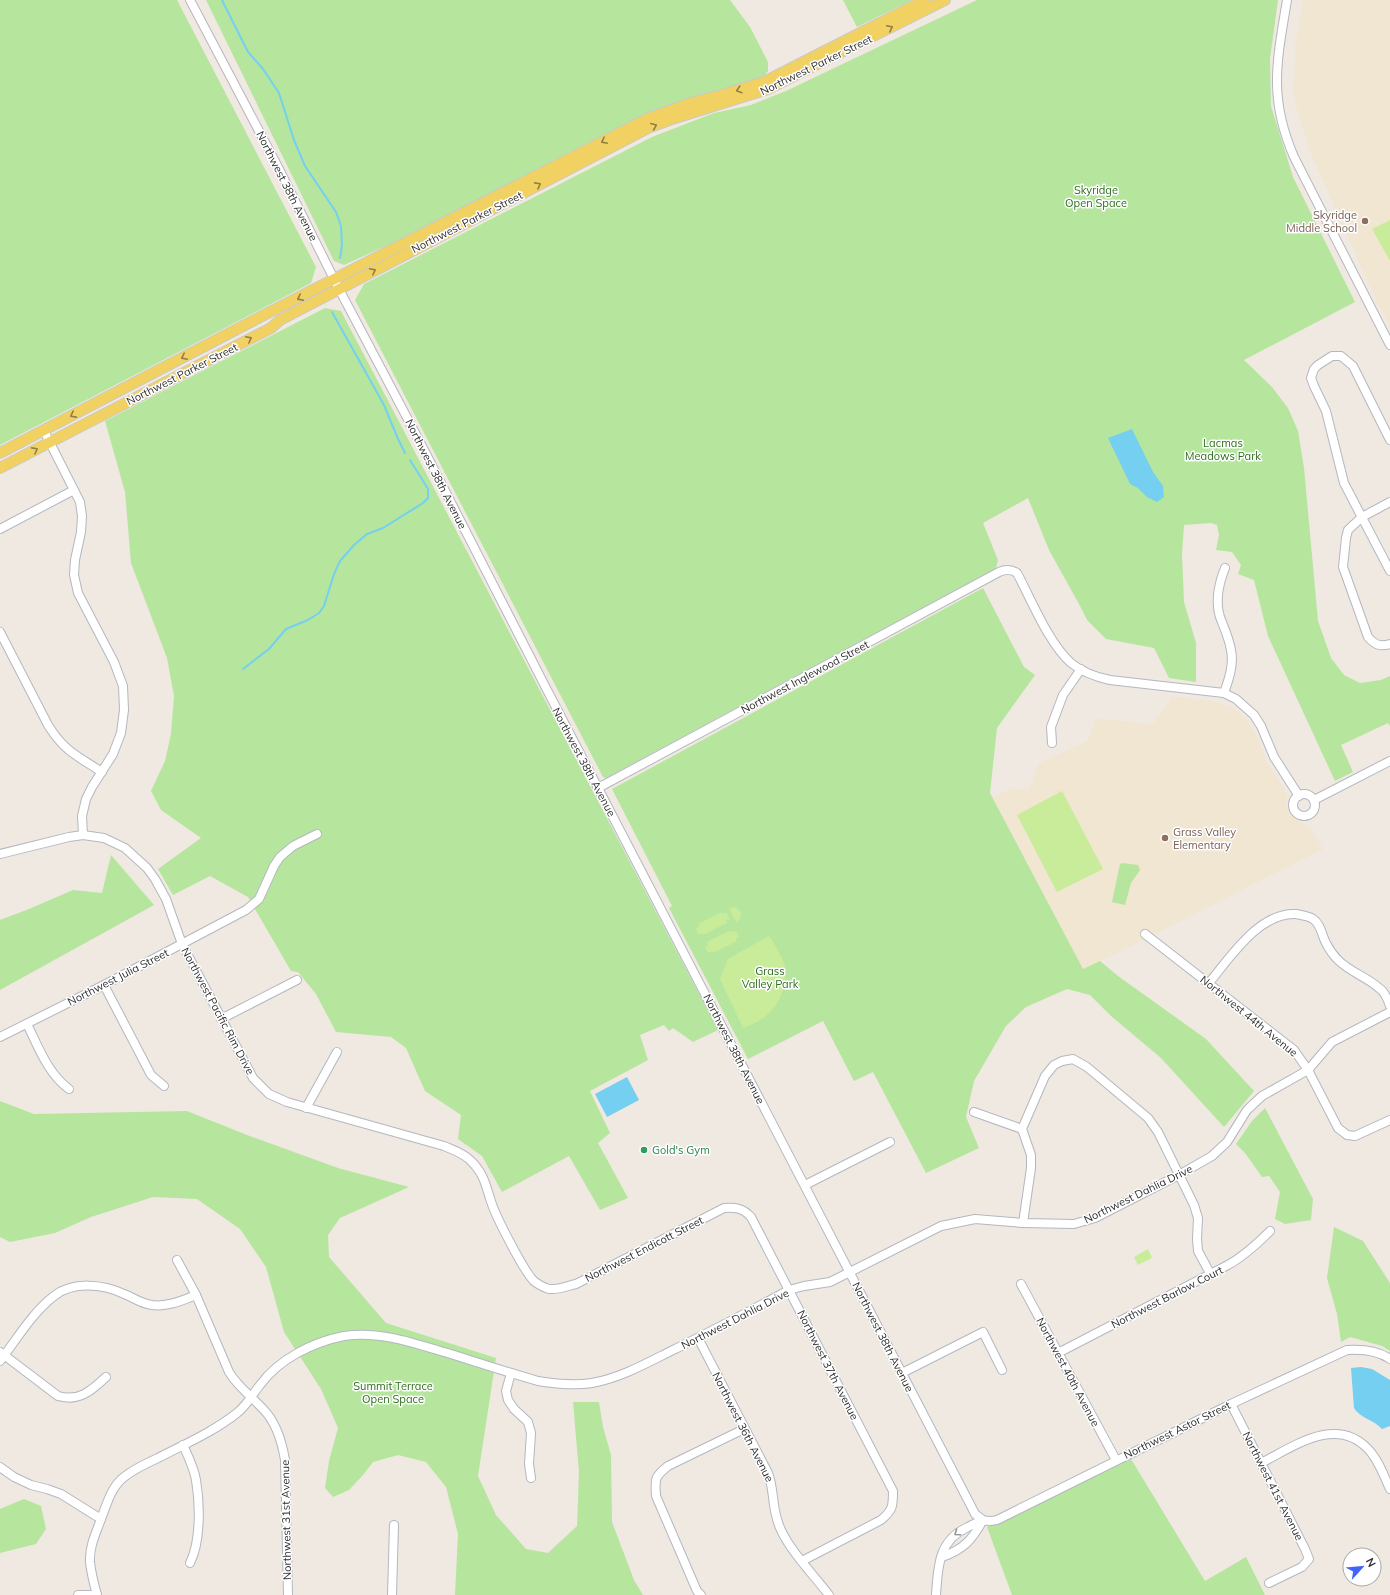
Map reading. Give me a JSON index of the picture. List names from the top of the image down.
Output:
{
  "streets": {
    "main road": ["Northwest Parker Street"],
    "street": [
      "Northwest 38th Avenue",
      "Northwest Inglewood Street",
      "Northwest Julia Street",
      "Northwest Pacific Rim Drive",
      "Northwest 44th Avenue",
      "Northwest Dahlia Drive",
      "Northwest Endicott Street",
      "Northwest Barlow Court",
      "Northwest 37th Avenue",
      "Northwest 40th Avenue",
      "Northwest 36th Avenue",
      "Northwest Astor Street",
      "Northwest 41st Avenue",
      "Northwest 31st Avenue"
    ]
  },
  "crossings": [
    ["Northwest Parker Street", "Northwest 38th Avenue"],
    ["Northwest 38th Avenue", "Northwest Inglewood Street"],
    ["Northwest 38th Avenue", "Northwest Dahlia Drive"],
    ["Northwest 38th Avenue", "Northwest Astor Street"],
    ["Northwest Julia Street", "Northwest Pacific Rim Drive"],
    ["Northwest Pacific Rim Drive", "Northwest Endicott Street"],
    ["Northwest 44th Avenue", "Northwest Dahlia Drive"],
    ["Northwest Dahlia Drive", "Northwest 37th Avenue"],
    ["Northwest Dahlia Drive", "Northwest 36th Avenue"],
    ["Northwest Dahlia Drive", "Northwest 31st Avenue"],
    ["Northwest Endicott Street", "Northwest 37th Avenue"],
    ["Northwest Barlow Court", "Northwest 40th Avenue"],
    ["Northwest 37th Avenue", "Northwest 36th Avenue"],
    ["Northwest 40th Avenue", "Northwest Astor Street"],
    ["Northwest Astor Street", "Northwest 41st Avenue"]
  ],
  "parks": [
    "Skyridge Open Space",
    "Lacmas Meadows Park",
    "Grass Valley Park",
    "Summit Terrace Open Space"
  ],
  "places": ["Skyridge Middle School", "Grass Valley Elementary", "Gold's Gym"],
  "north": "top right"
}
